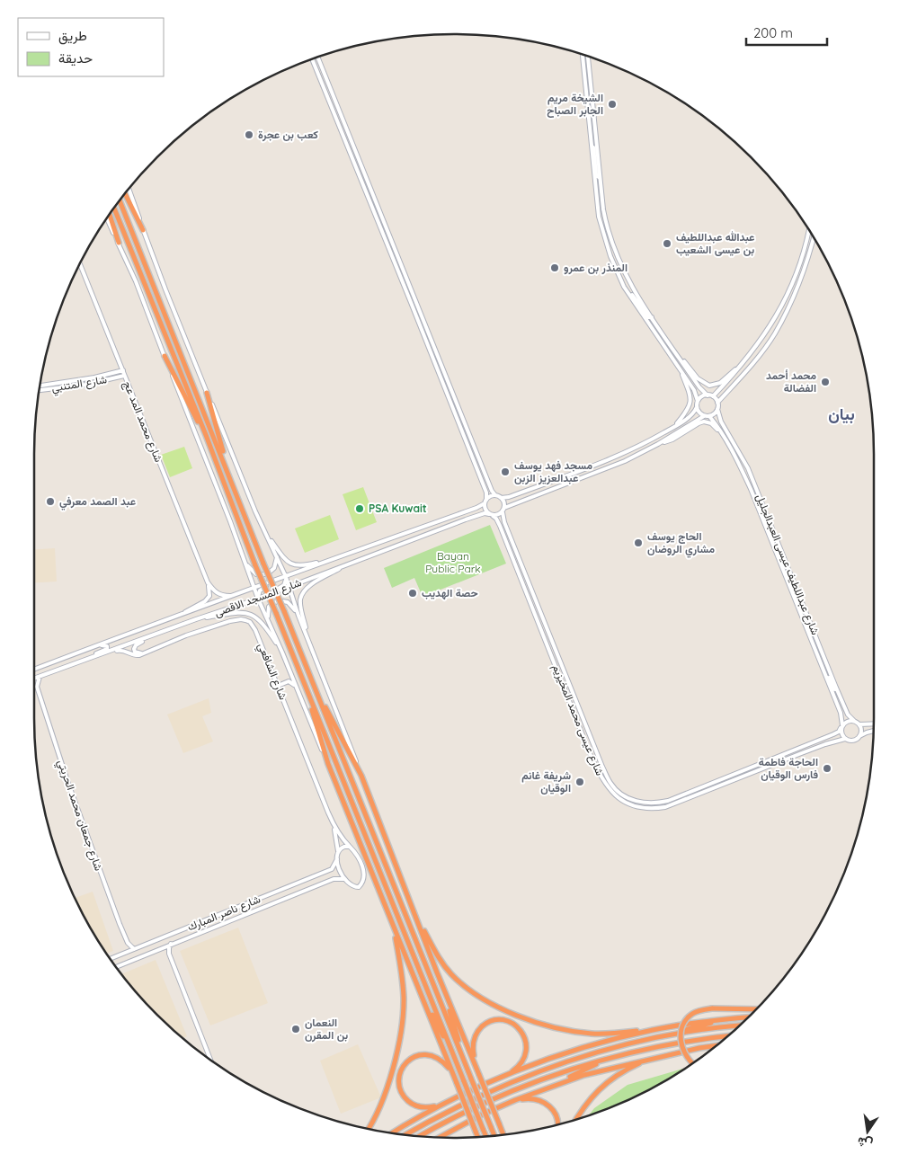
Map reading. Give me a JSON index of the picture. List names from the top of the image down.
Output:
{
  "streets": {
    "street": [
      "شارع المتنبي",
      "شارع محمد المد عج",
      "شارع عبداللطيف عيسى العبدالجليل",
      "شارع المسجد الاقصى",
      "شارع الشافعي",
      "شارع عيسى محمد المخيزيم",
      "شارع جمعان محمد الحريتي",
      "شارع ناصر المبارك"
    ]
  },
  "crossings": [
    ["شارع المتنبي", "شارع محمد المد عج"],
    ["شارع محمد المد عج", "شارع المسجد الاقصى"],
    ["شارع عبداللطيف عيسى العبدالجليل", "شارع عيسى محمد المخيزيم"],
    ["شارع المسجد الاقصى", "شارع الشافعي"],
    ["شارع المسجد الاقصى", "شارع عيسى محمد المخيزيم"],
    ["شارع الشافعي", "شارع ناصر المبارك"],
    ["شارع جمعان محمد الحريتي", "شارع ناصر المبارك"]
  ],
  "districts": ["بيان"],
  "parks": ["Bayan Public Park"],
  "places": [
    "الشيخة مريم الجابر الصباح",
    "كعب بن عجرة",
    "عبدالله عبداللطيف بن عيسى الشعيب",
    "المنذر بن عمرو",
    "محمد أحمد الفضالة",
    "مسجد فهد يوسف عبدالعزيز الزبن",
    "عبد الصمد معرفي",
    "PSA Kuwait",
    "الحاج يوسف مشاري الروضان",
    "حصة الهديب",
    "الحاجة فاطمة فارس الوقيان",
    "شريفة غانم الوقيان",
    "النعمان بن المقرن"
  ],
  "legend": ["طريق", "حديقة"],
  "scale_bar": "200 m",
  "north": "bottom"
}
